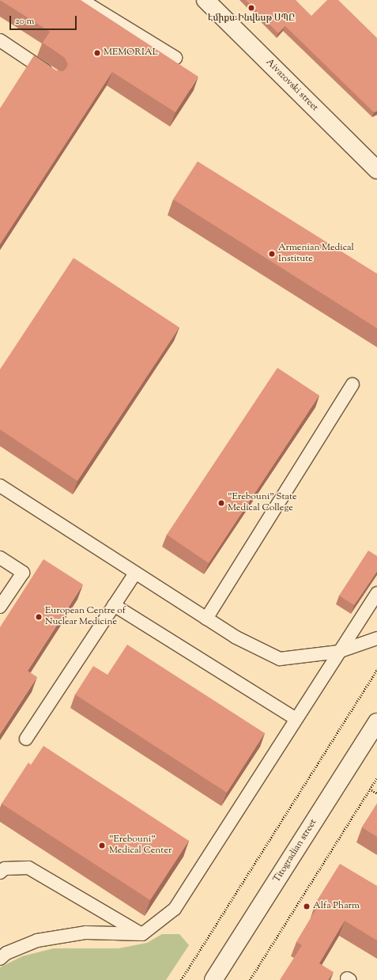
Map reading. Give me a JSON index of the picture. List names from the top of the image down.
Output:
{
  "streets": {
    "street": ["Aivazovski street", "Titogradian street"]
  },
  "places": [
    "Էմիքս-Ինվեսթ ՍՊԸ",
    "MEMORIAL",
    "Armenian Medical Institute",
    "\"Erebouni\" State Medical College",
    "European Centre of Nuclear Medicine",
    "\"Erebouni\" Medical Center",
    "Alfa Pharm"
  ],
  "scale_bar": "20 m"
}
